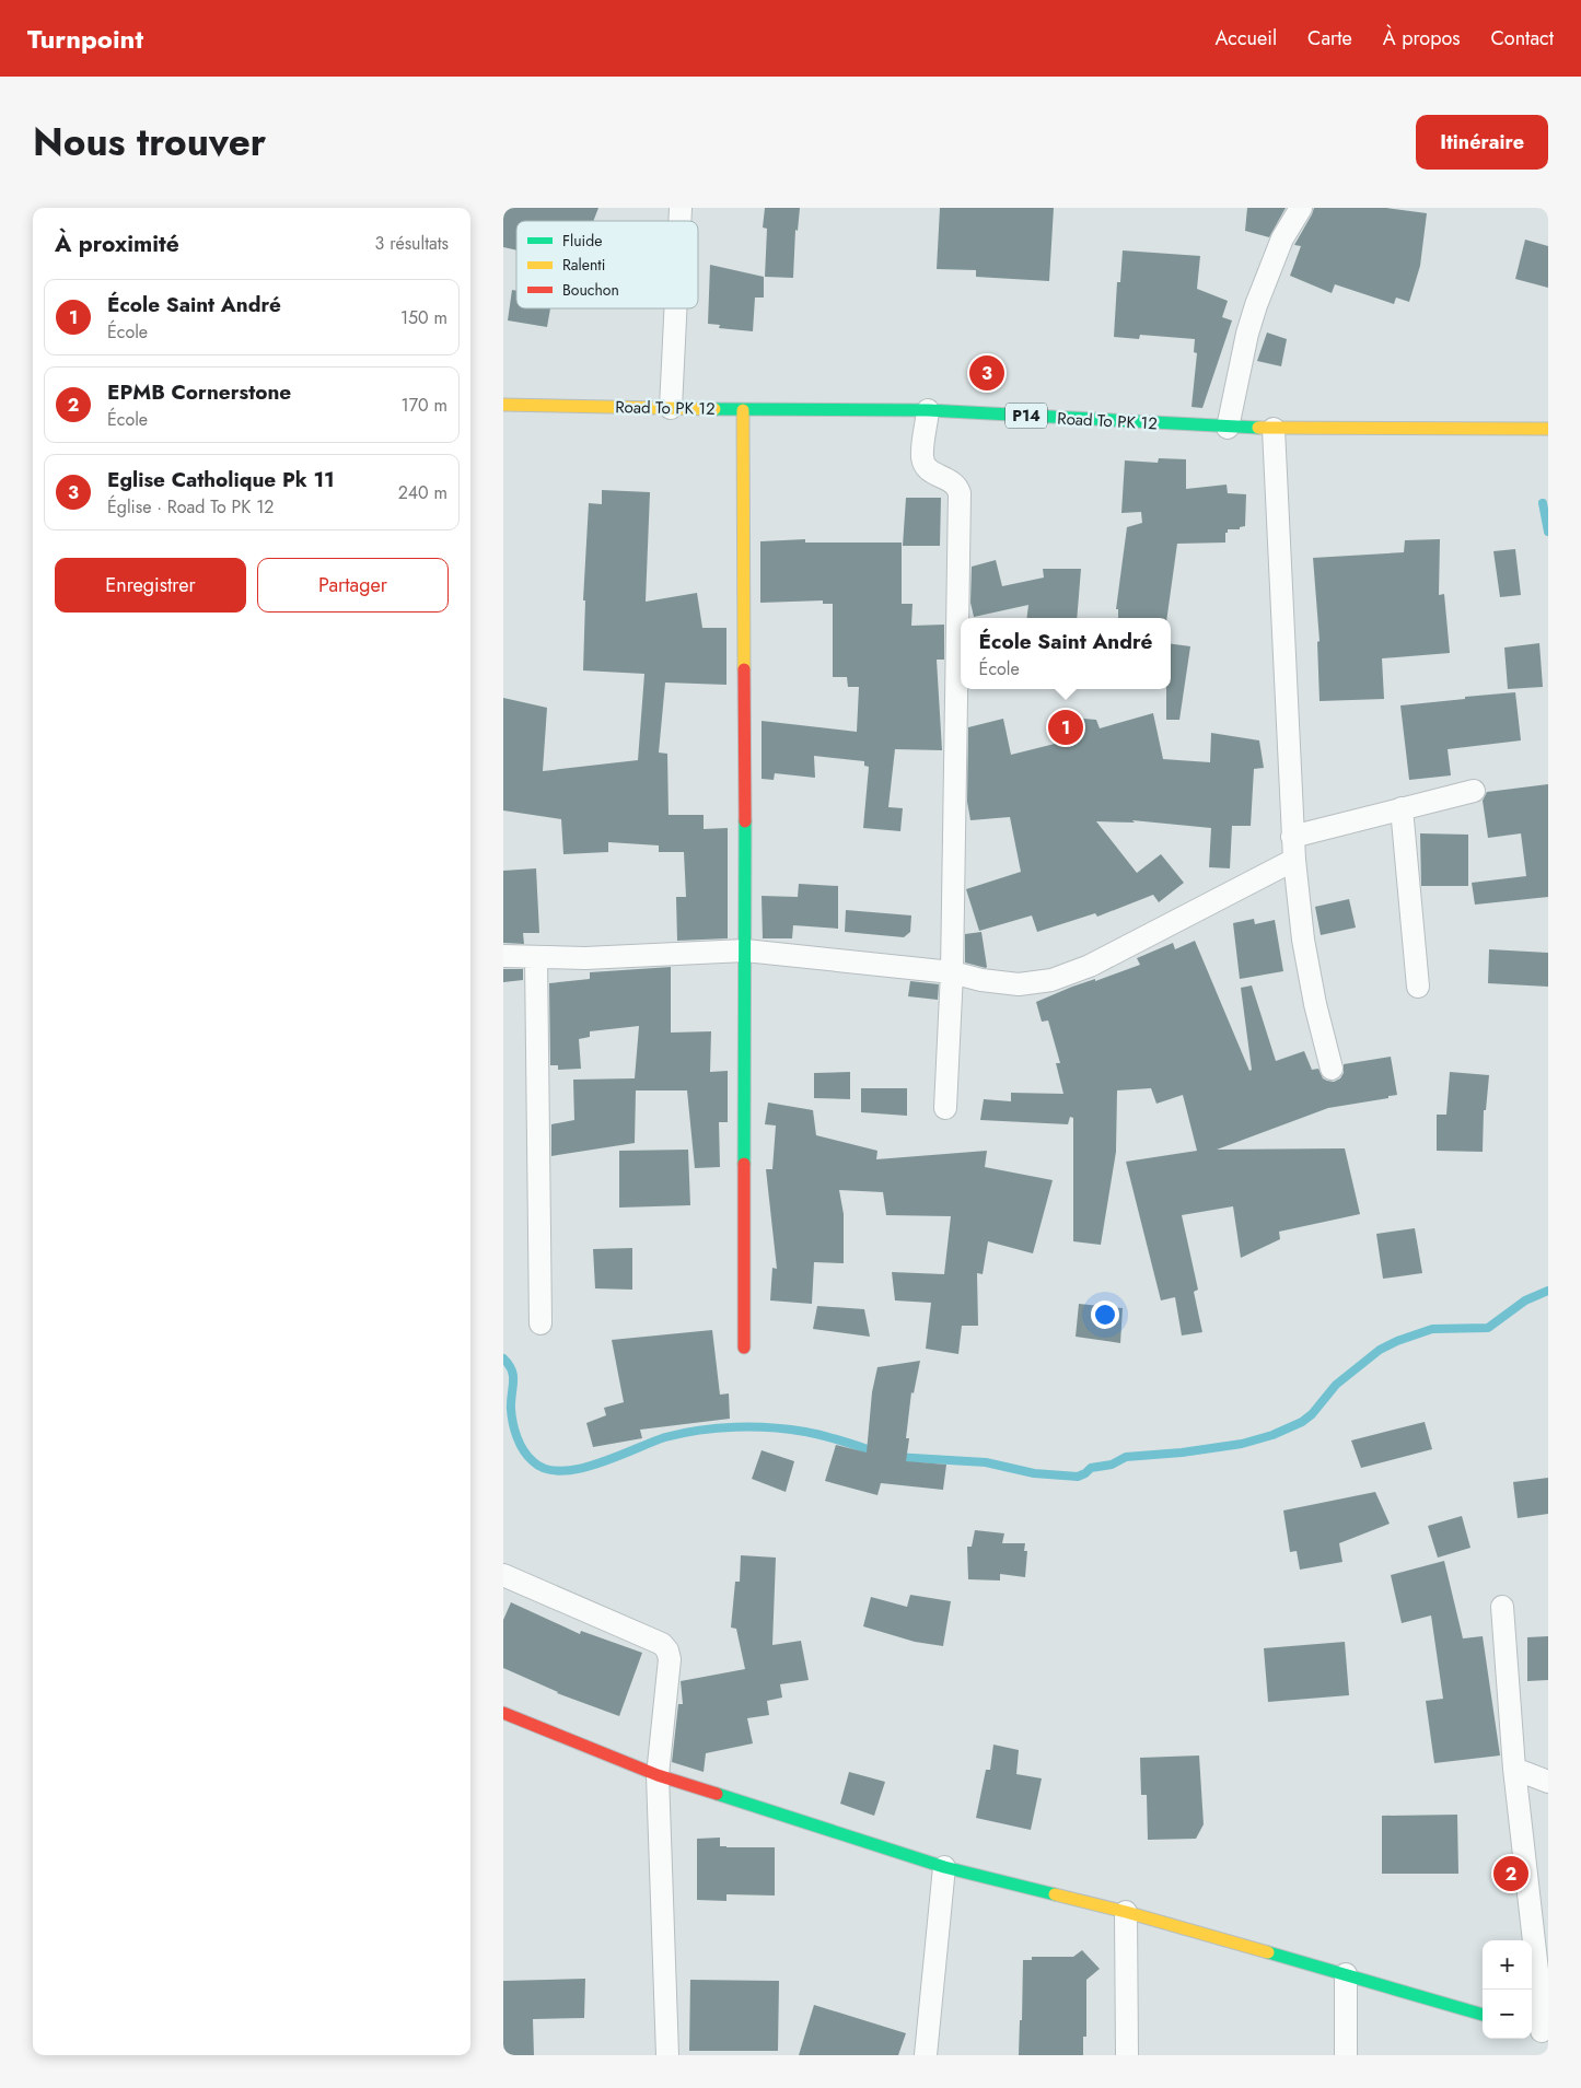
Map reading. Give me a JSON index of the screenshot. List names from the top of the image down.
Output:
{
  "streets": {
    "street": ["Road To PK 12", "P14"]
  },
  "legend": ["Fluide", "Ralenti", "Bouchon"],
  "page": {
    "header": "Turnpoint",
    "nav": [
      "Accueil",
      "Carte",
      "À propos",
      "Contact"
    ],
    "title": "Nous trouver",
    "buttons": [
      "Itinéraire",
      ["Enregistrer", "Partager"]
    ],
    "heading": ["À proximité", "3 résultats"],
    "list": [
      {
        "mark": "1",
        "name": "École Saint André",
        "note": "École",
        "value": "150 m"
      },
      {
        "mark": "2",
        "name": "EPMB Cornerstone",
        "note": "École",
        "value": "170 m"
      },
      {
        "mark": "3",
        "name": "Eglise Catholique Pk 11",
        "note": "Église · Road To PK 12",
        "value": "240 m"
      }
    ],
    "pins": ["3", "1", "2"],
    "popup": ["École Saint André", "École"],
    "map_buttons": ["+", "−"]
  }
}
